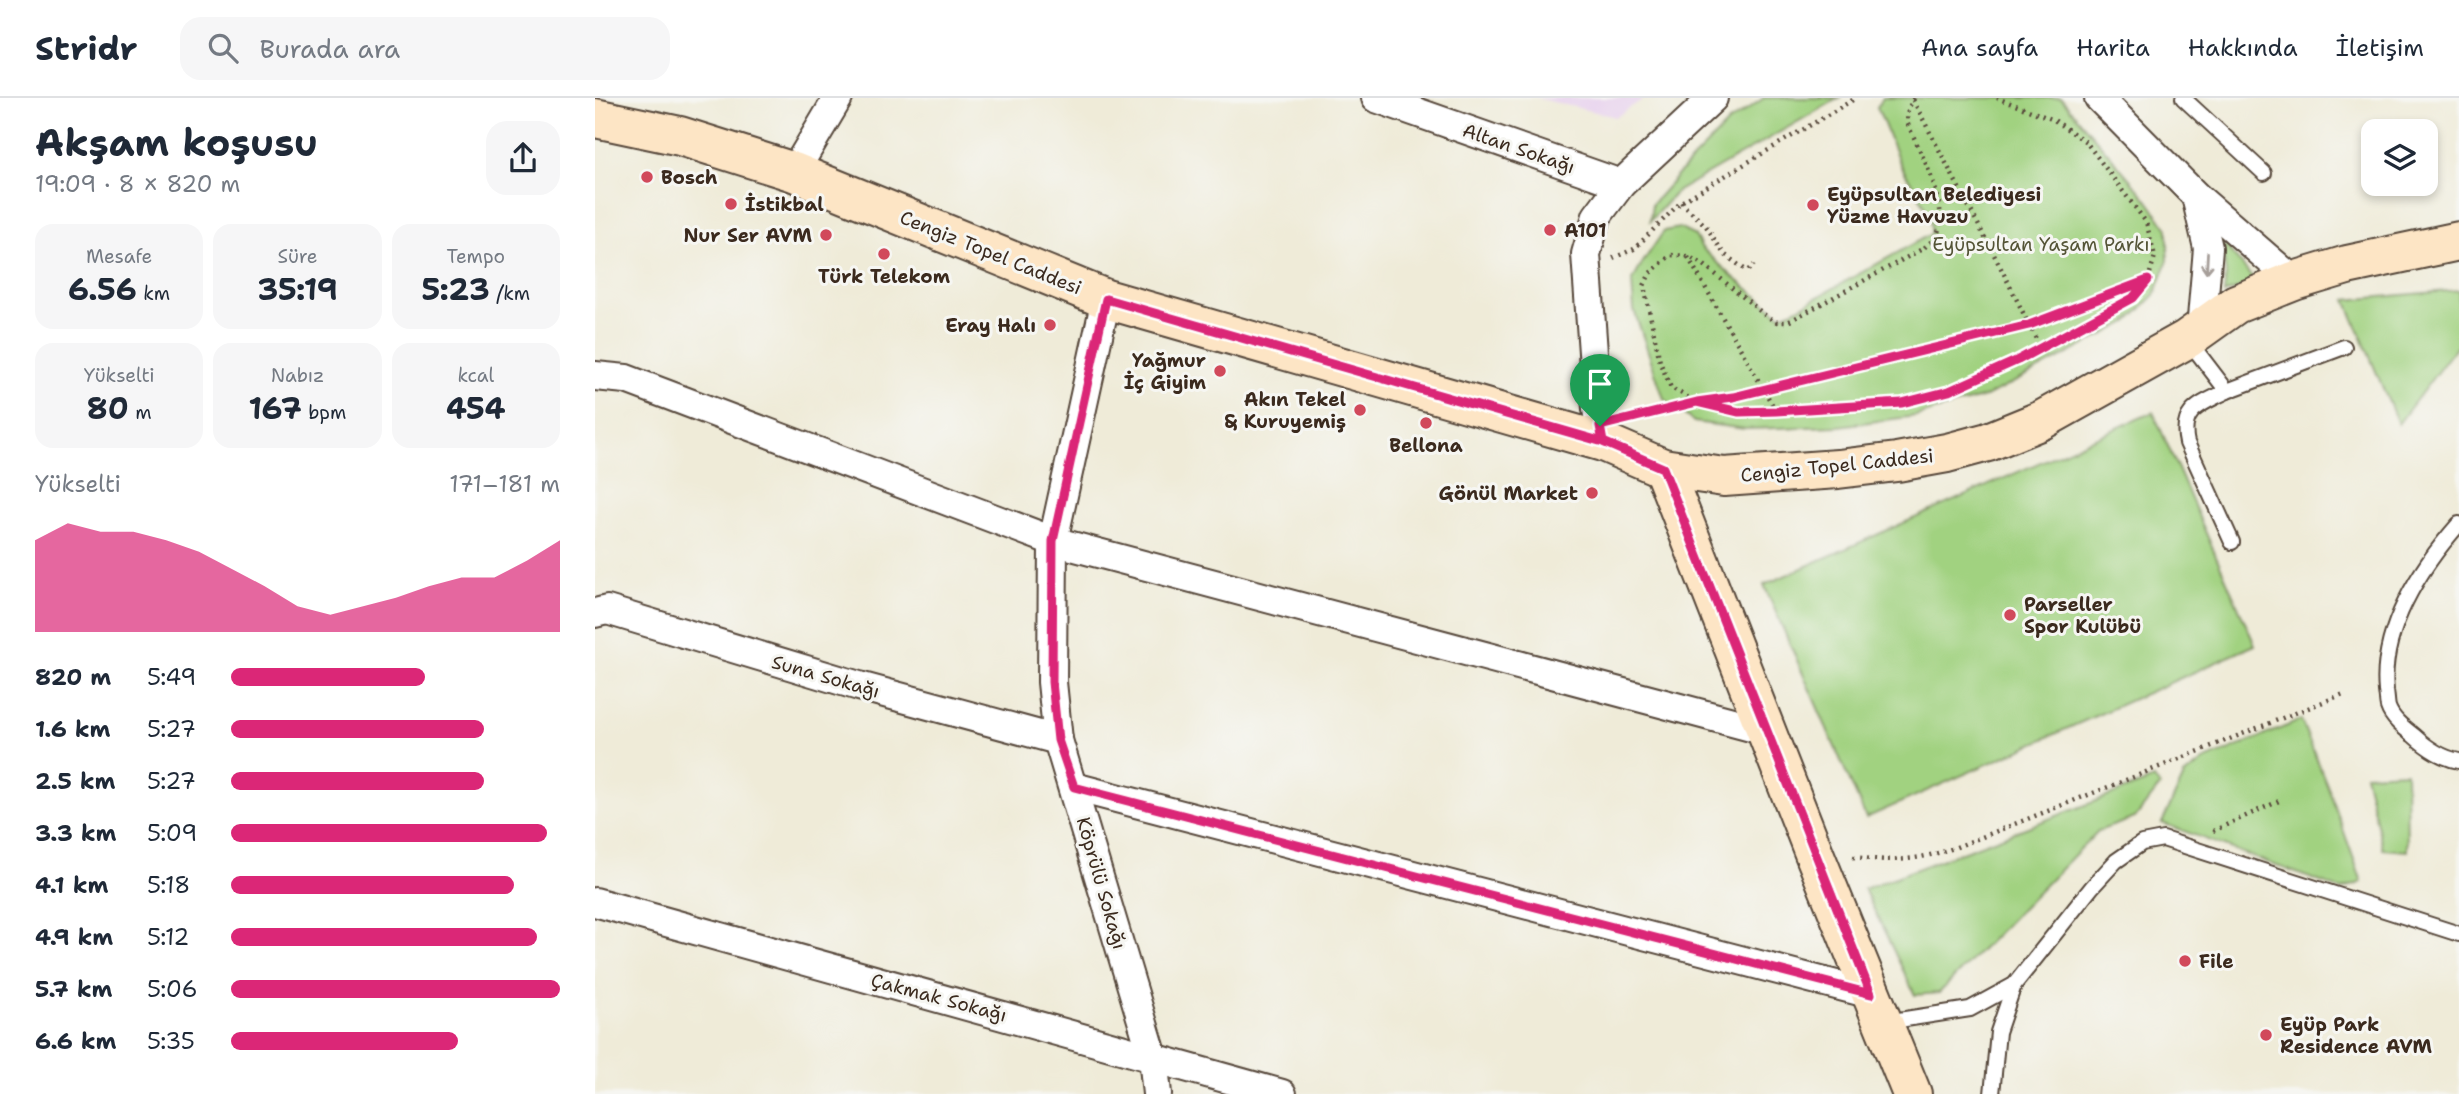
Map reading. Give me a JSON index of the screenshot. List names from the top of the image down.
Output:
{
  "streets": {
    "main road": ["Cengiz Topel Caddesi"],
    "street": [
      "Altan Sokağı",
      "Suna Sokağı",
      "Köprülü Sokağı",
      "Çakmak Sokağı"
    ]
  },
  "crossings": [
    ["Cengiz Topel Caddesi", "Köprülü Sokağı"],
    ["Suna Sokağı", "Köprülü Sokağı"],
    ["Köprülü Sokağı", "Çakmak Sokağı"]
  ],
  "parks": ["Eyüpsultan Yaşam Parkı"],
  "places": [
    "Bosch",
    "İstikbal",
    "Eyüpsultan Belediyesi Yüzme Havuzu",
    "A101",
    "Nur Ser AVM",
    "Türk Telekom",
    "Eray Halı",
    "Yağmur İç Giyim",
    "Akın Tekel & Kuruyemiş",
    "Bellona",
    "Gönül Market",
    "Parseller Spor Kulübü",
    "File",
    "Eyüp Park Residence AVM"
  ],
  "page": {
    "header": "Stridr",
    "search": "Burada ara",
    "nav": [
      "Ana sayfa",
      "Harita",
      "Hakkında",
      "İletişim"
    ],
    "heading": ["Akşam koşusu", "19:09 · 8 × 820 m"],
    "stats": [
      ["Mesafe", "6.56 km"],
      ["Süre", "35:19"],
      ["Tempo", "5:23 /km"],
      ["Yükselti", "80 m"],
      ["Nabız", "167 bpm"],
      ["kcal", "454"]
    ],
    "chart": ["Yükselti", "171–181 m"],
    "list": [
      {
        "name": "820 m",
        "note": "5:49"
      },
      {
        "name": "1.6 km",
        "note": "5:27"
      },
      {
        "name": "2.5 km",
        "note": "5:27"
      },
      {
        "name": "3.3 km",
        "note": "5:09"
      },
      {
        "name": "4.1 km",
        "note": "5:18"
      },
      {
        "name": "4.9 km",
        "note": "5:12"
      },
      {
        "name": "5.7 km",
        "note": "5:06"
      },
      {
        "name": "6.6 km",
        "note": "5:35"
      }
    ]
  }
}
